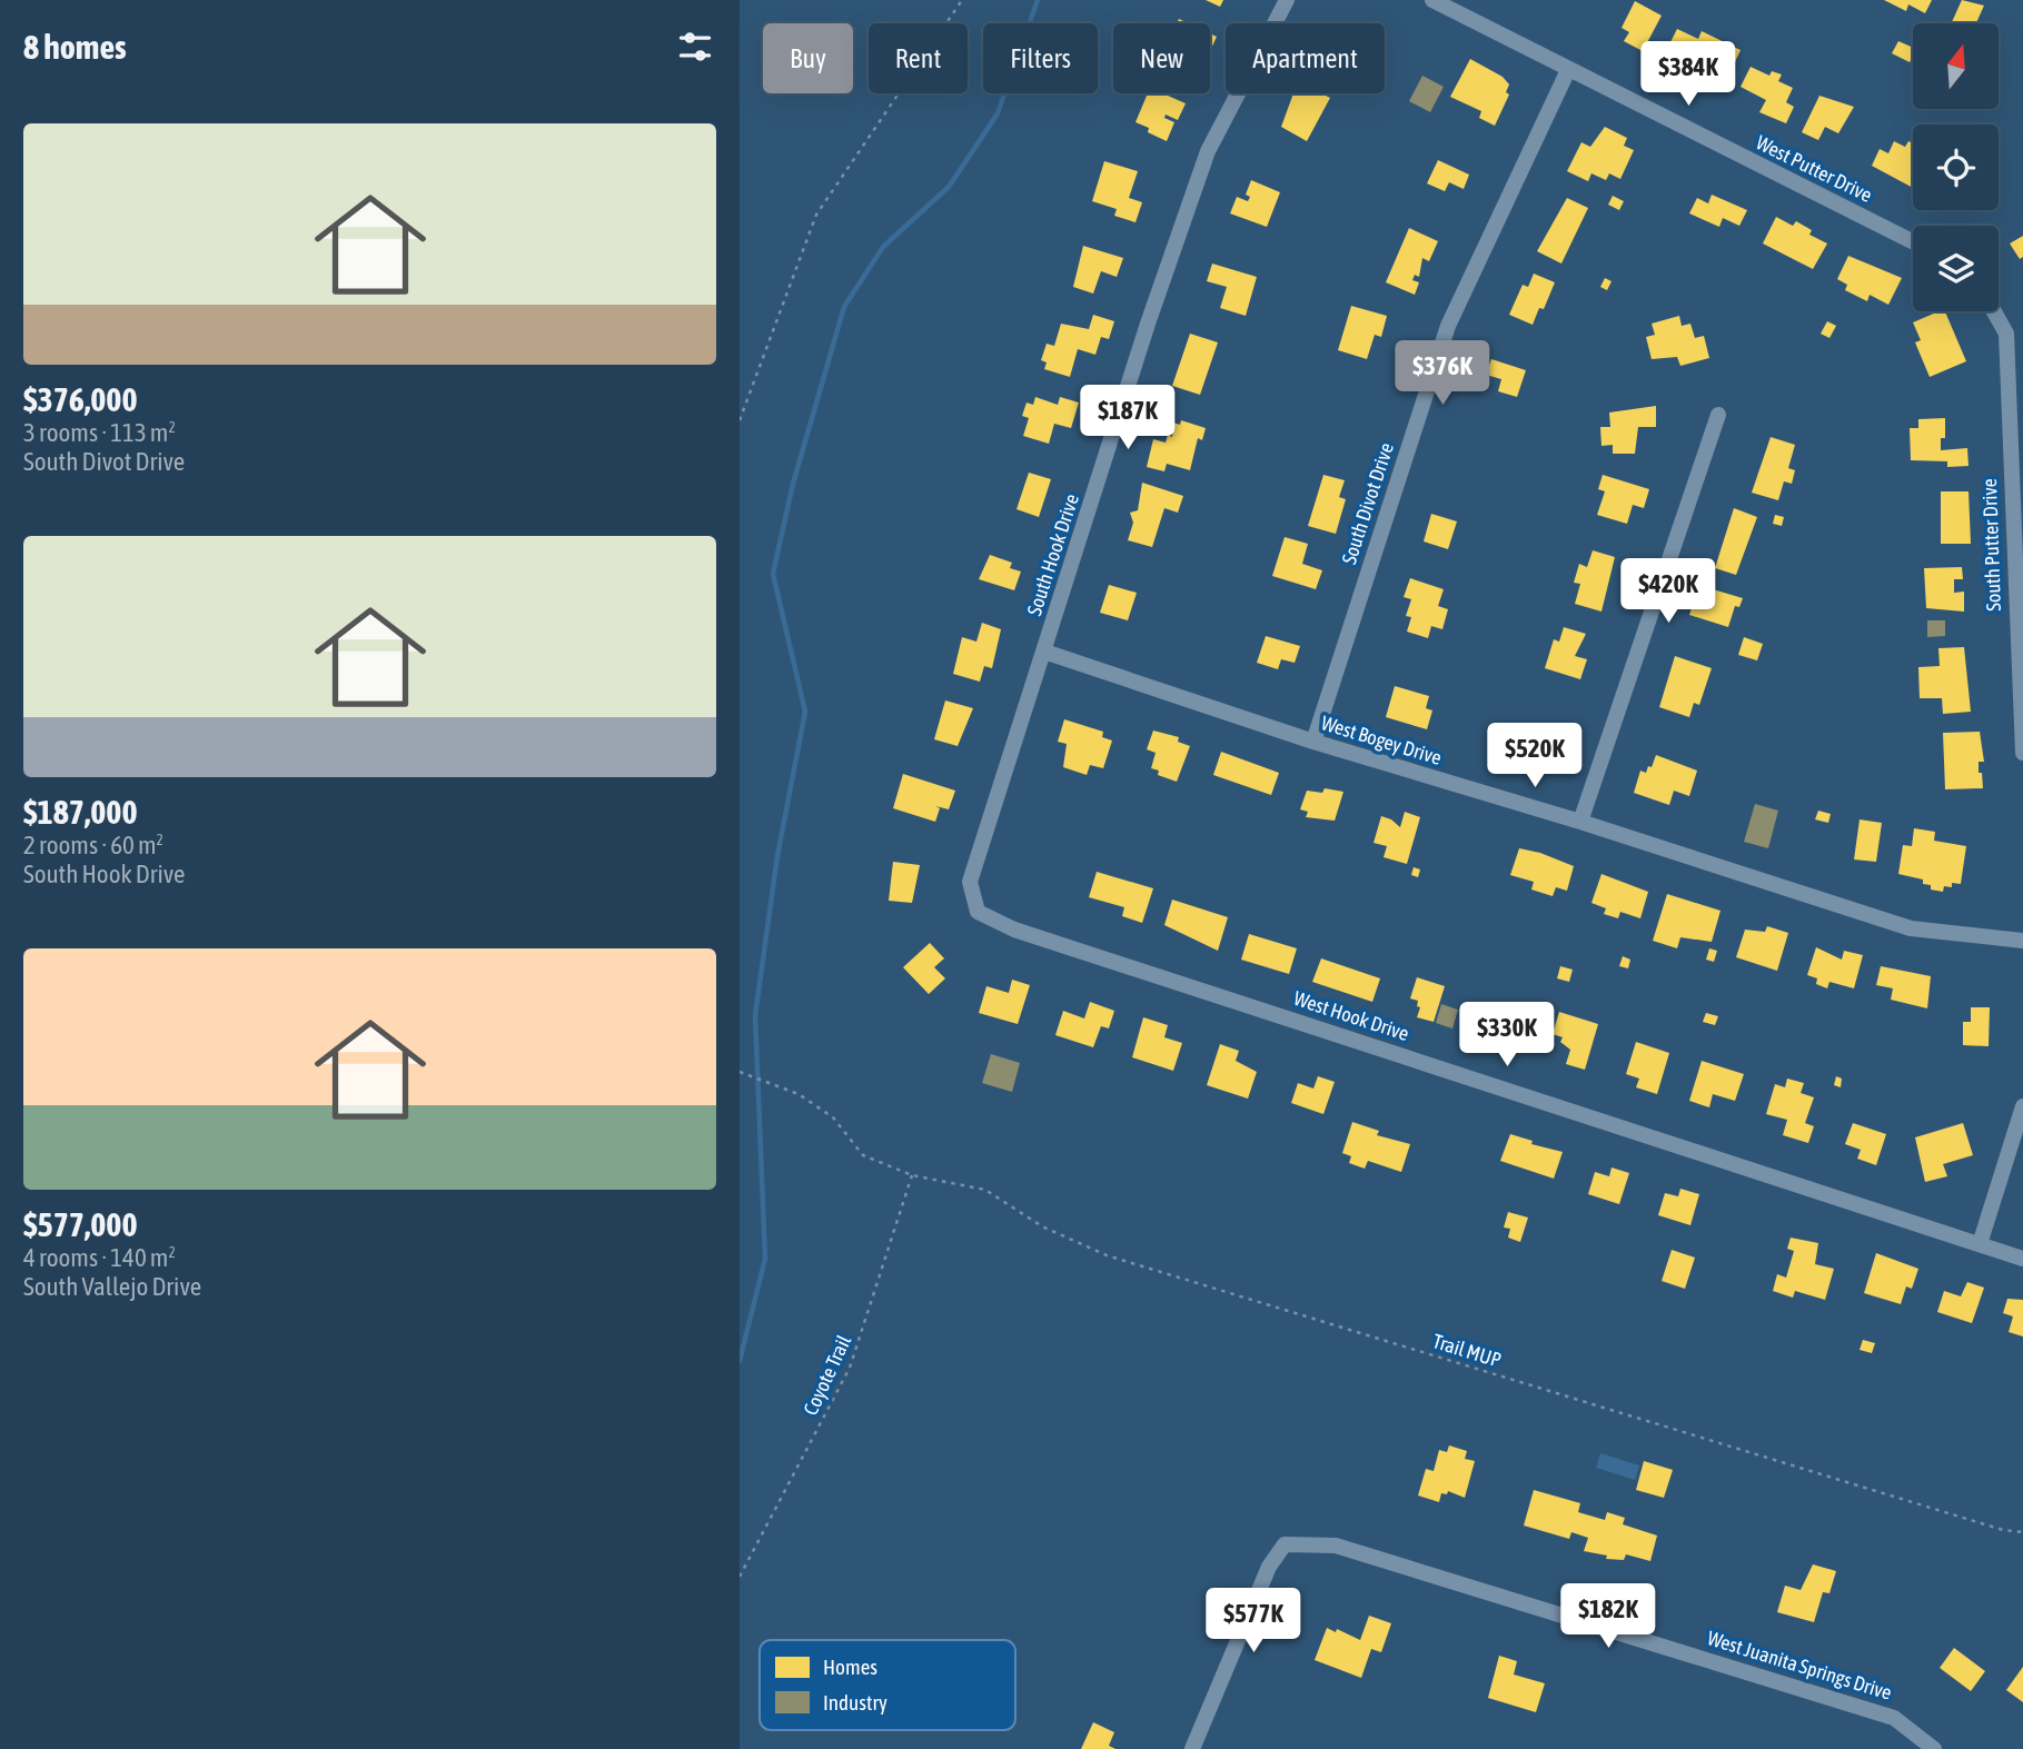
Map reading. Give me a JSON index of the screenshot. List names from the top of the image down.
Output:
{
  "streets": {
    "street": [
      "West Putter Drive",
      "South Divot Drive",
      "South Putter Drive",
      "South Hook Drive",
      "West Bogey Drive",
      "West Hook Drive",
      "West Juanita Springs Drive"
    ],
    "path": ["Trail MUP", "Coyote Trail"]
  },
  "crossings": [
    ["West Putter Drive", "South Divot Drive"],
    ["South Divot Drive", "West Bogey Drive"],
    ["South Hook Drive", "West Bogey Drive"],
    ["South Hook Drive", "West Hook Drive"],
    ["Trail MUP", "Coyote Trail"]
  ],
  "legend": ["Homes", "Industry"],
  "north": "top",
  "page": {
    "heading": "8 homes",
    "chip": [
      "Buy",
      "Rent",
      "Filters",
      "New",
      "Apartment"
    ],
    "price": [
      "$384K",
      "$376K",
      "$187K",
      "$420K",
      "$520K",
      "$330K",
      "$182K",
      "$577K"
    ],
    "list": [
      {
        "name": "$376,000",
        "note": "3 rooms · 113 m² · South Divot Drive"
      },
      {
        "name": "$187,000",
        "note": "2 rooms · 60 m² · South Hook Drive"
      },
      {
        "name": "$577,000",
        "note": "4 rooms · 140 m² · South Vallejo Drive"
      }
    ]
  }
}
